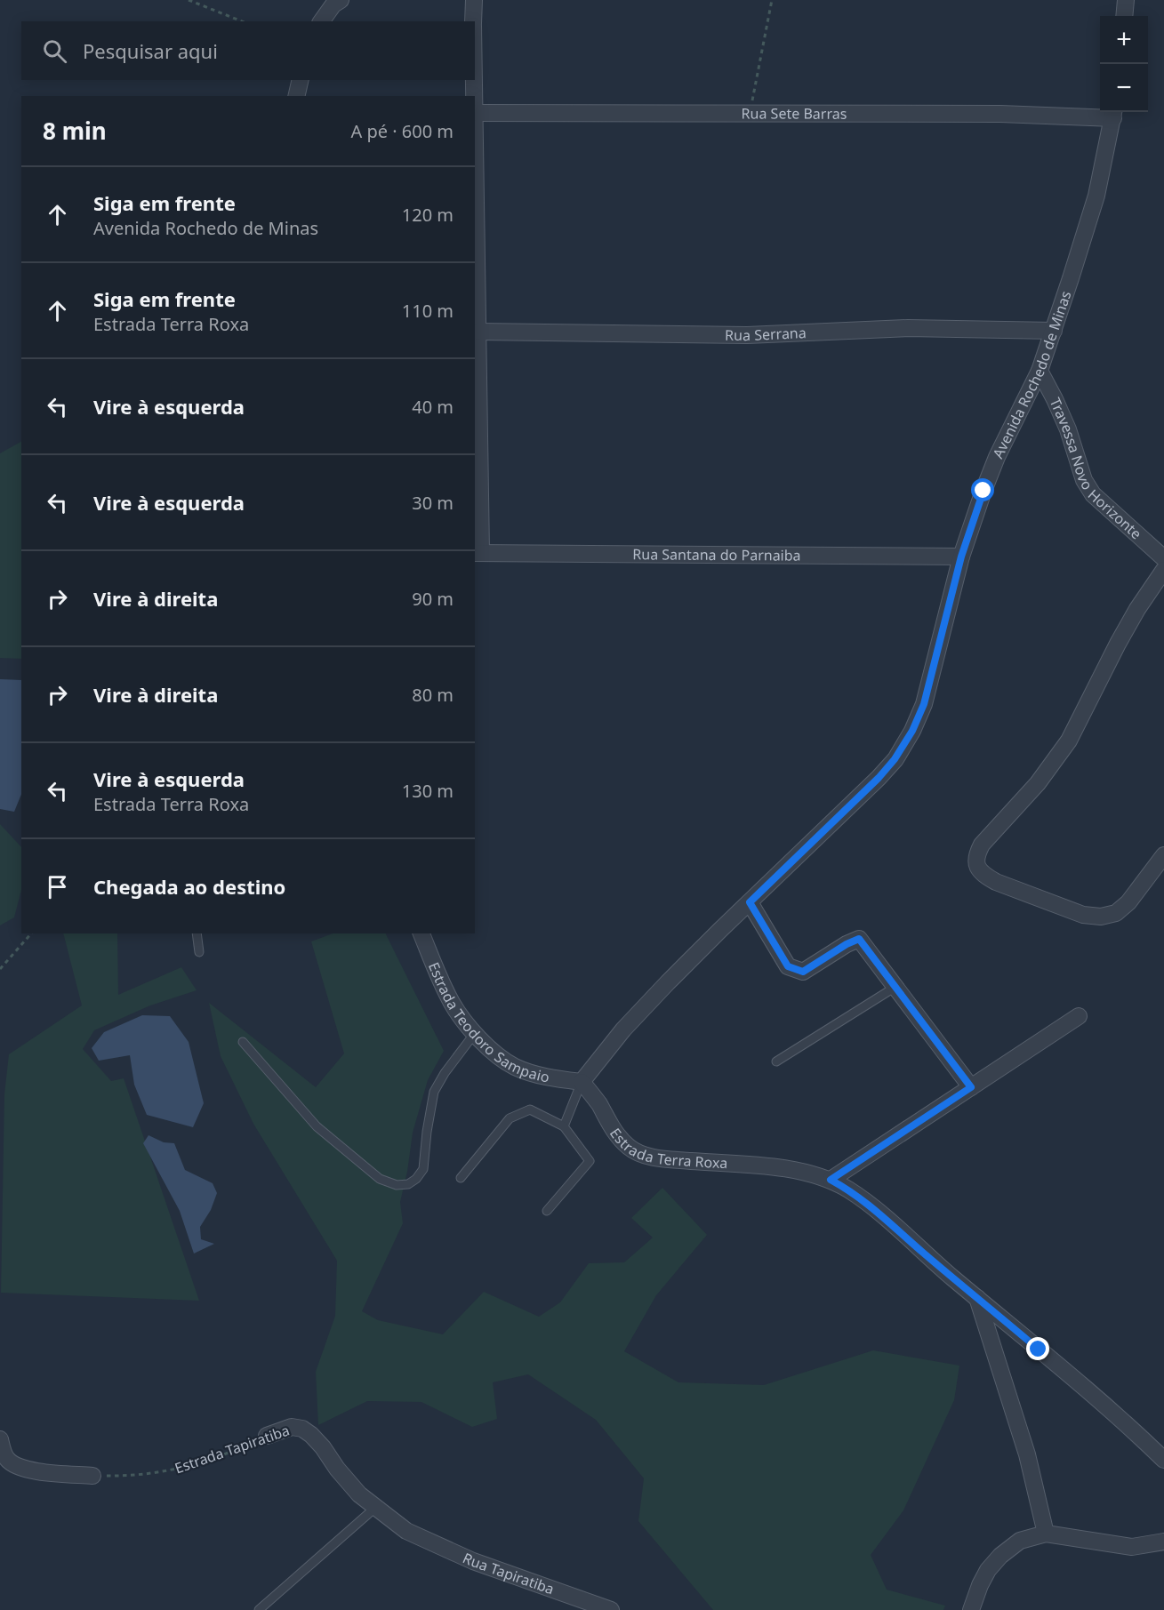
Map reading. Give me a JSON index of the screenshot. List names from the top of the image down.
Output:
{
  "streets": {
    "street": [
      "Rua Sete Barras",
      "Rua Serrana",
      "Avenida Rochedo de Minas",
      "Travessa Novo Horizonte",
      "Rua Santana do Parnaiba",
      "Estrada Teodoro Sampaio",
      "Estrada Terra Roxa",
      "Estrada Tapiratiba",
      "Rua Tapiratiba"
    ]
  },
  "crossings": [
    ["Rua Sete Barras", "Avenida Rochedo de Minas"],
    ["Rua Serrana", "Avenida Rochedo de Minas"],
    ["Avenida Rochedo de Minas", "Travessa Novo Horizonte"],
    ["Avenida Rochedo de Minas", "Rua Santana do Parnaiba"],
    ["Estrada Teodoro Sampaio", "Estrada Terra Roxa"],
    ["Estrada Tapiratiba", "Rua Tapiratiba"]
  ],
  "page": {
    "map_buttons": ["+", "−"],
    "search": "Pesquisar aqui",
    "heading": ["8 min", "A pé · 600 m"],
    "list": [
      ["Siga em frente", "Avenida Rochedo de Minas", "120 m"],
      ["Siga em frente", "Estrada Terra Roxa", "110 m"],
      ["Vire à esquerda", "40 m"],
      ["Vire à esquerda", "30 m"],
      ["Vire à direita", "90 m"],
      ["Vire à direita", "80 m"],
      ["Vire à esquerda", "Estrada Terra Roxa", "130 m"],
      "Chegada ao destino"
    ]
  }
}
